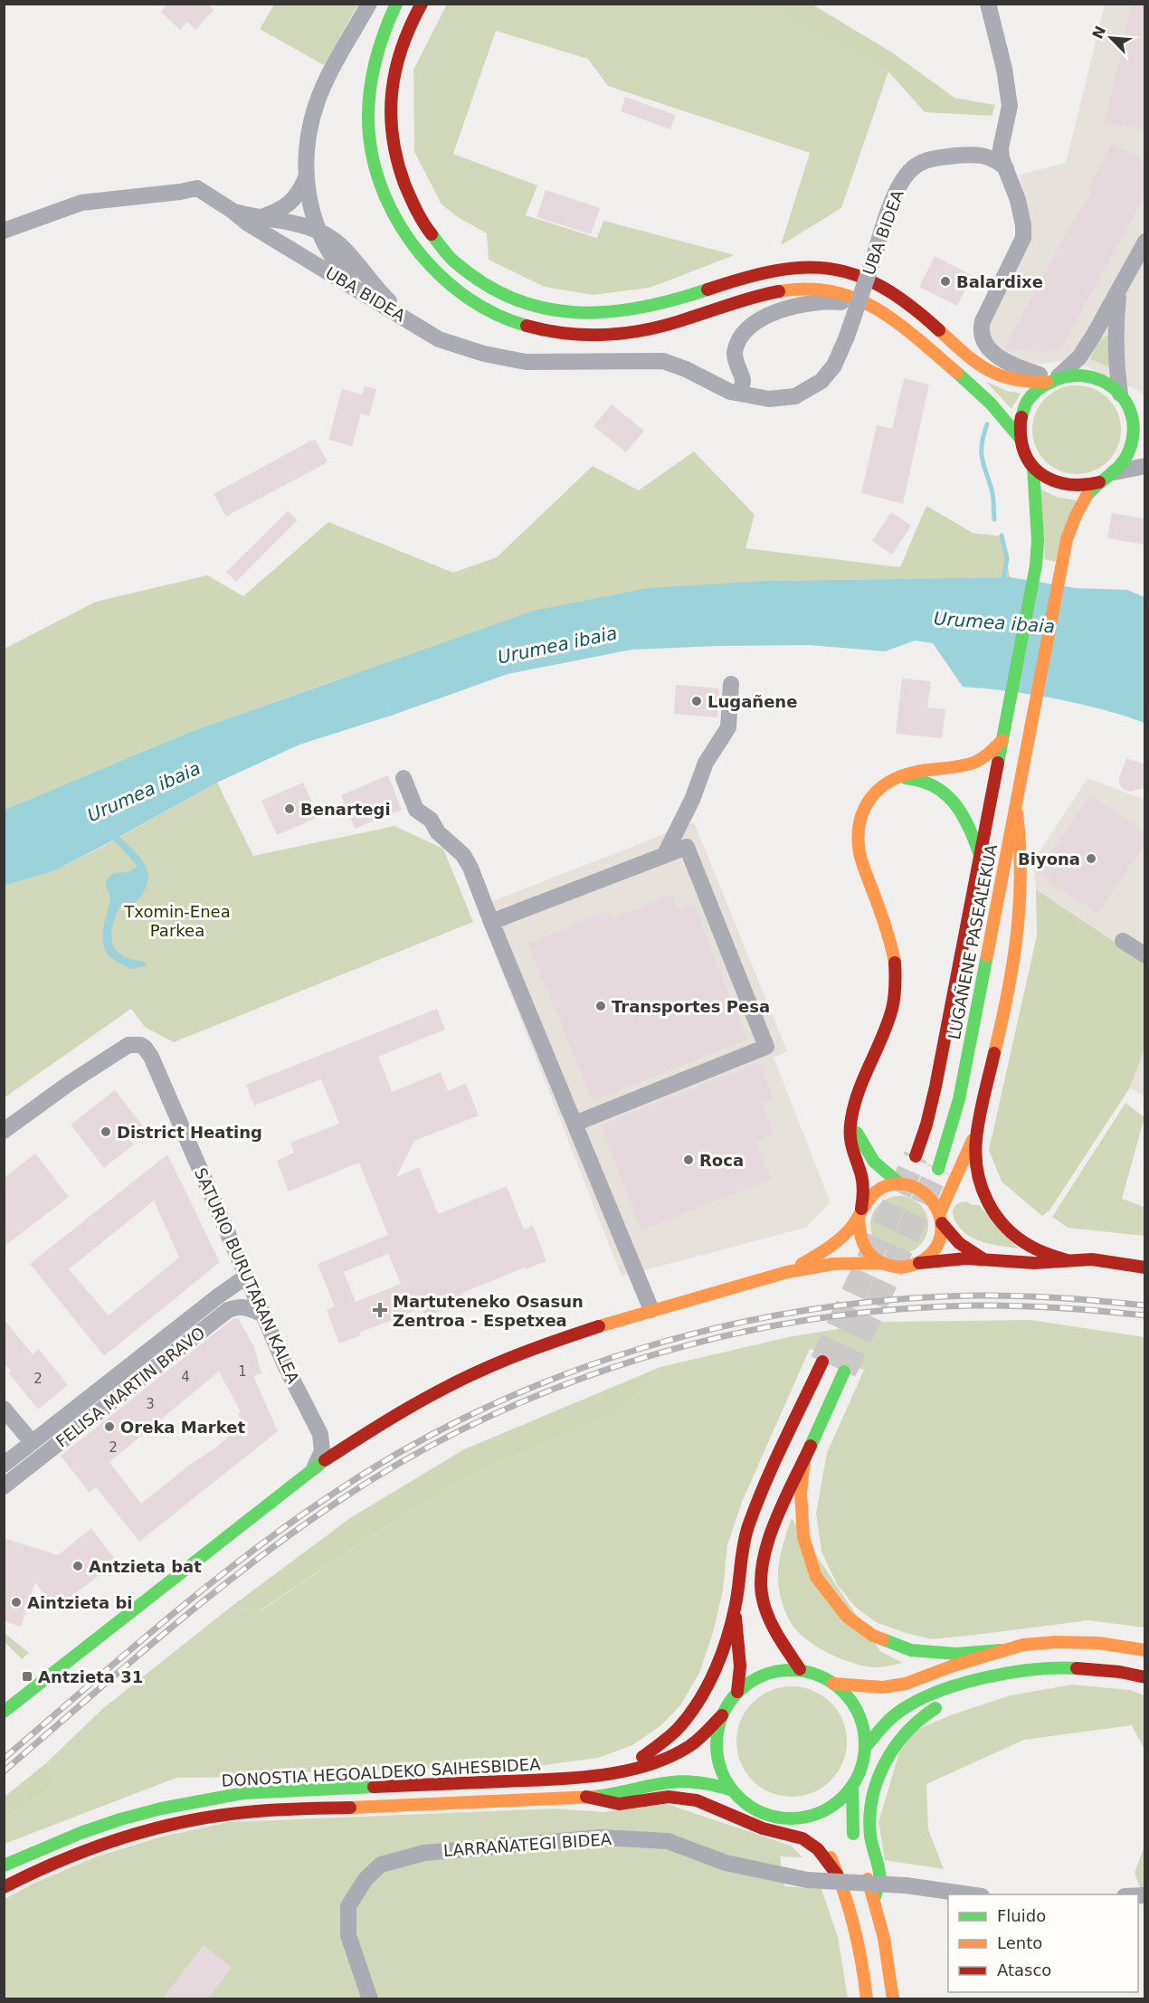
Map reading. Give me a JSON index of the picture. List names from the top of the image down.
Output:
{
  "streets": {
    "main road": ["LUGAÑENE PASEALEKUA", "DONOSTIA HEGOALDEKO SAIHESBIDEA"],
    "street": [
      "UBA BIDEA",
      "SATURIO BURUTARAN KALEA",
      "FELISA MARTIN BRAVO",
      "LARRAÑATEGI BIDEA"
    ]
  },
  "crossings": [
    ["SATURIO BURUTARAN KALEA", "FELISA MARTIN BRAVO"]
  ],
  "water": ["Urumea ibaia"],
  "parks": ["Txomin-Enea Parkea"],
  "places": {
    "other": [
      "Balardixe",
      "Lugañene",
      "Benartegi",
      "Biyona",
      "Transportes Pesa",
      "District Heating",
      "Roca",
      "Oreka Market",
      "Antzieta bat",
      "Aintzieta bi"
    ],
    "health": ["Martuteneko Osasun Zentroa - Espetxea"],
    "transit": ["Antzieta 31"]
  },
  "house_numbers": [
    "1",
    "4",
    "2",
    "3",
    "2"
  ],
  "legend": ["Fluido", "Lento", "Atasco"],
  "north": "top left"
}
